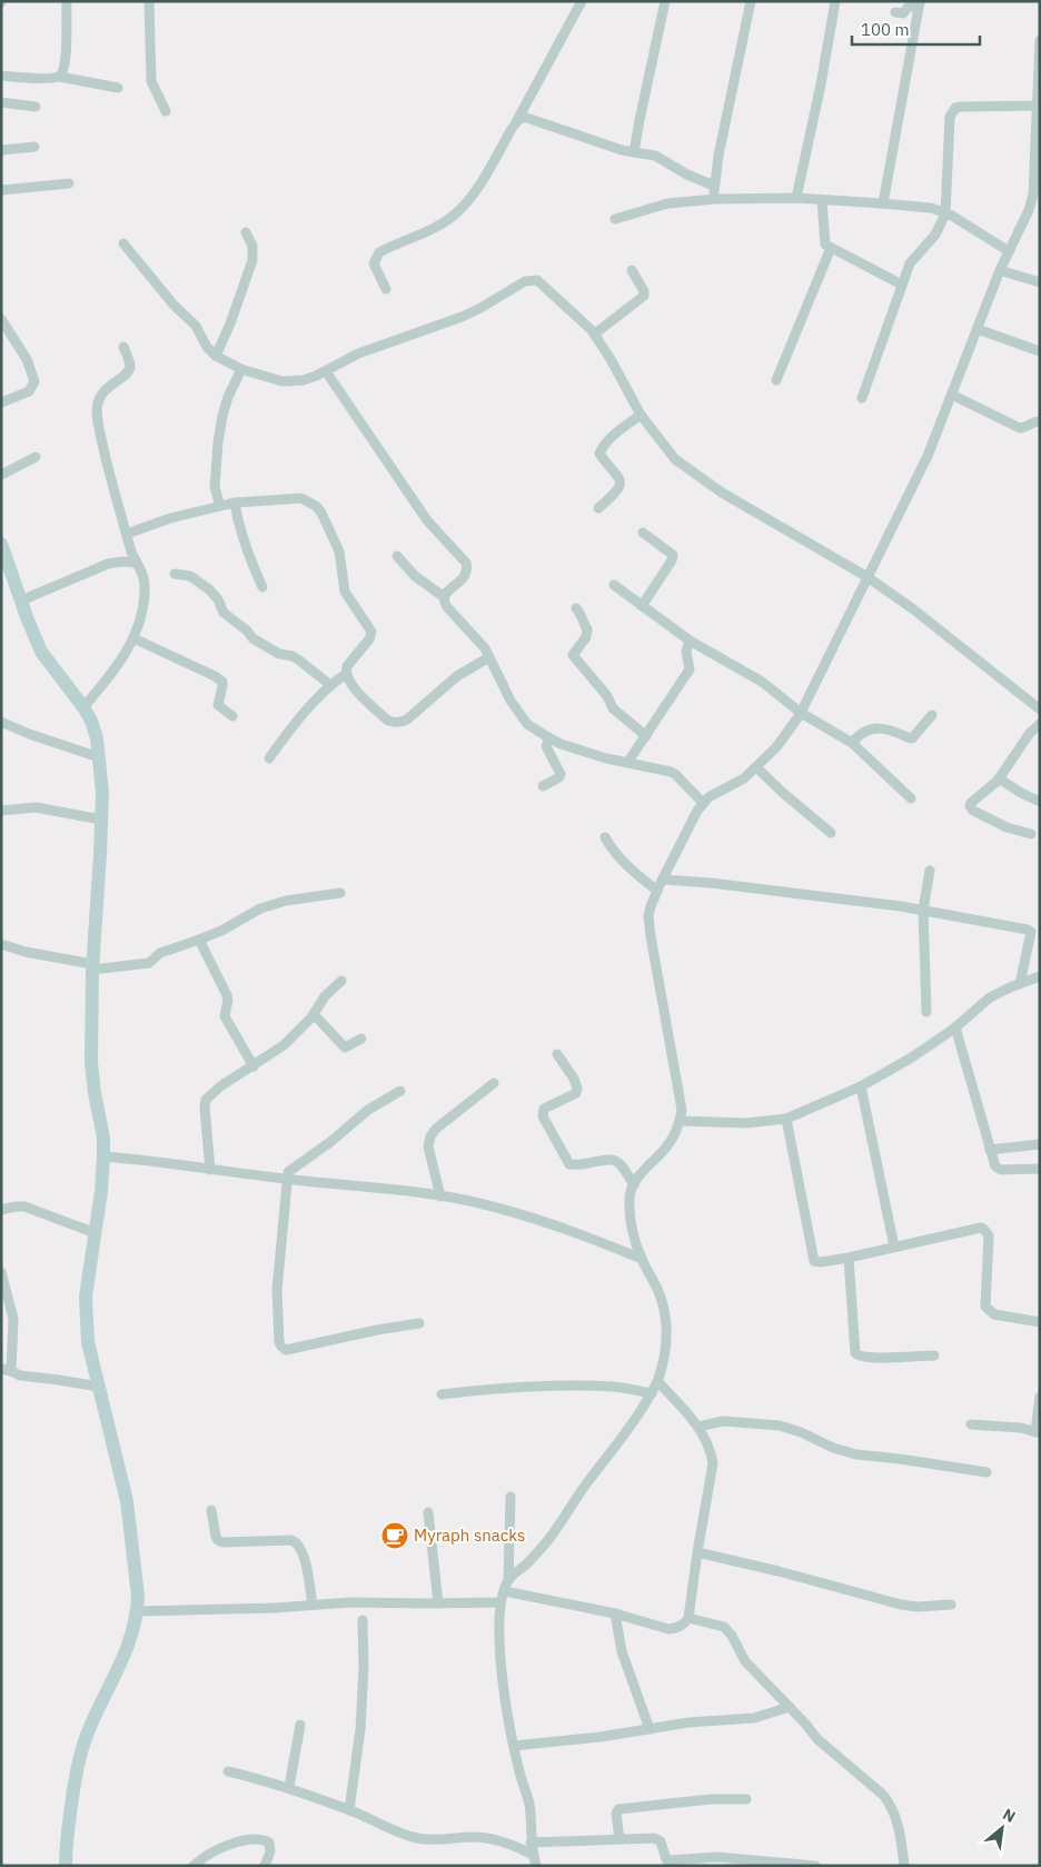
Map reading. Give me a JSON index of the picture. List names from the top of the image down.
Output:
{
  "places": {
    "cafe": ["Myraph snacks"]
  },
  "scale_bar": "100 m",
  "north": "top right"
}
